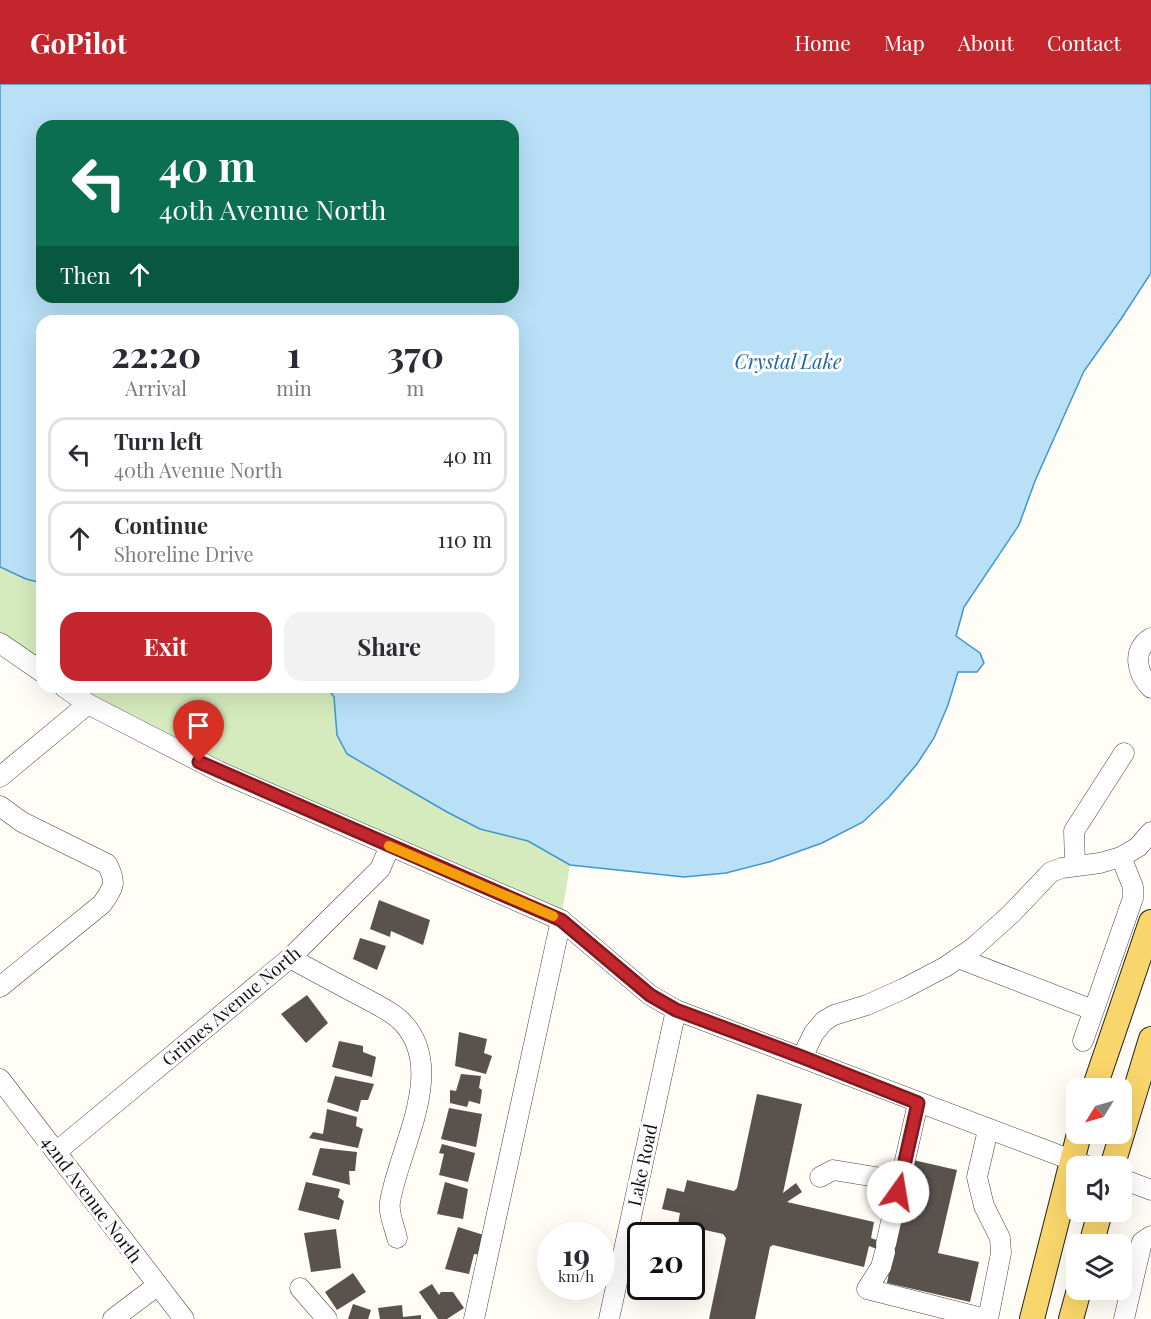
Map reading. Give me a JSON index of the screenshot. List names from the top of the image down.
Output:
{
  "streets": {
    "street": ["Grimes Avenue North", "Lake Road", "42nd Avenue North"]
  },
  "crossings": [
    ["Grimes Avenue North", "42nd Avenue North"]
  ],
  "water": ["Crystal Lake"],
  "north": "bottom left",
  "page": {
    "header": "GoPilot",
    "nav": [
      "Home",
      "Map",
      "About",
      "Contact"
    ],
    "turn": ["40 m", "40th Avenue North"],
    "then": "Then",
    "eta": [
      "22:20",
      "Arrival",
      "1",
      "min",
      "370",
      "m"
    ],
    "list": [
      {
        "name": "Turn left",
        "note": "40th Avenue North",
        "value": "40 m"
      },
      {
        "name": "Continue",
        "note": "Shoreline Drive",
        "value": "110 m"
      }
    ],
    "buttons": ["Exit", "Share"],
    "speed": "19 km/h",
    "limit": "20"
  }
}
